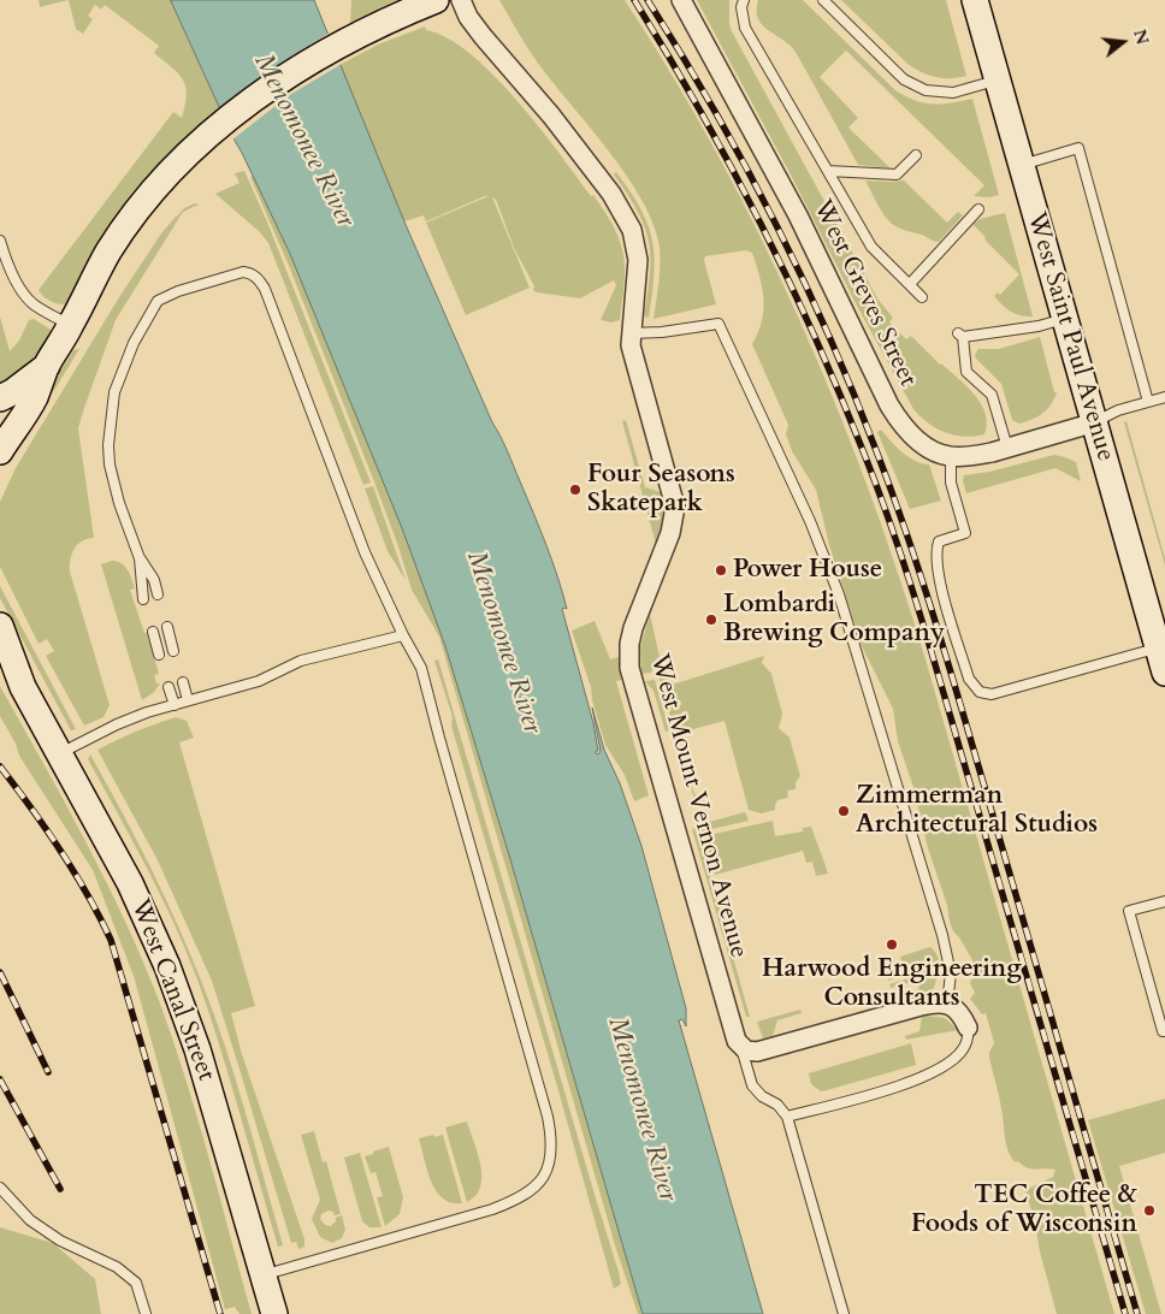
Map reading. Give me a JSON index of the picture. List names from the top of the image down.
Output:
{
  "streets": {
    "street": [
      "West Greves Street",
      "West Saint Paul Avenue",
      "West Mount Vernon Avenue",
      "West Canal Street"
    ]
  },
  "crossings": [
    ["West Greves Street", "West Saint Paul Avenue"]
  ],
  "water": ["Menomonee River"],
  "places": [
    "Four Seasons Skatepark",
    "Power House",
    "Lombardi Brewing Company",
    "Zimmerman Architectural Studios",
    "Harwood Engineering Consultants",
    "TEC Coffee & Foods of Wisconsin"
  ],
  "north": "right"
}
